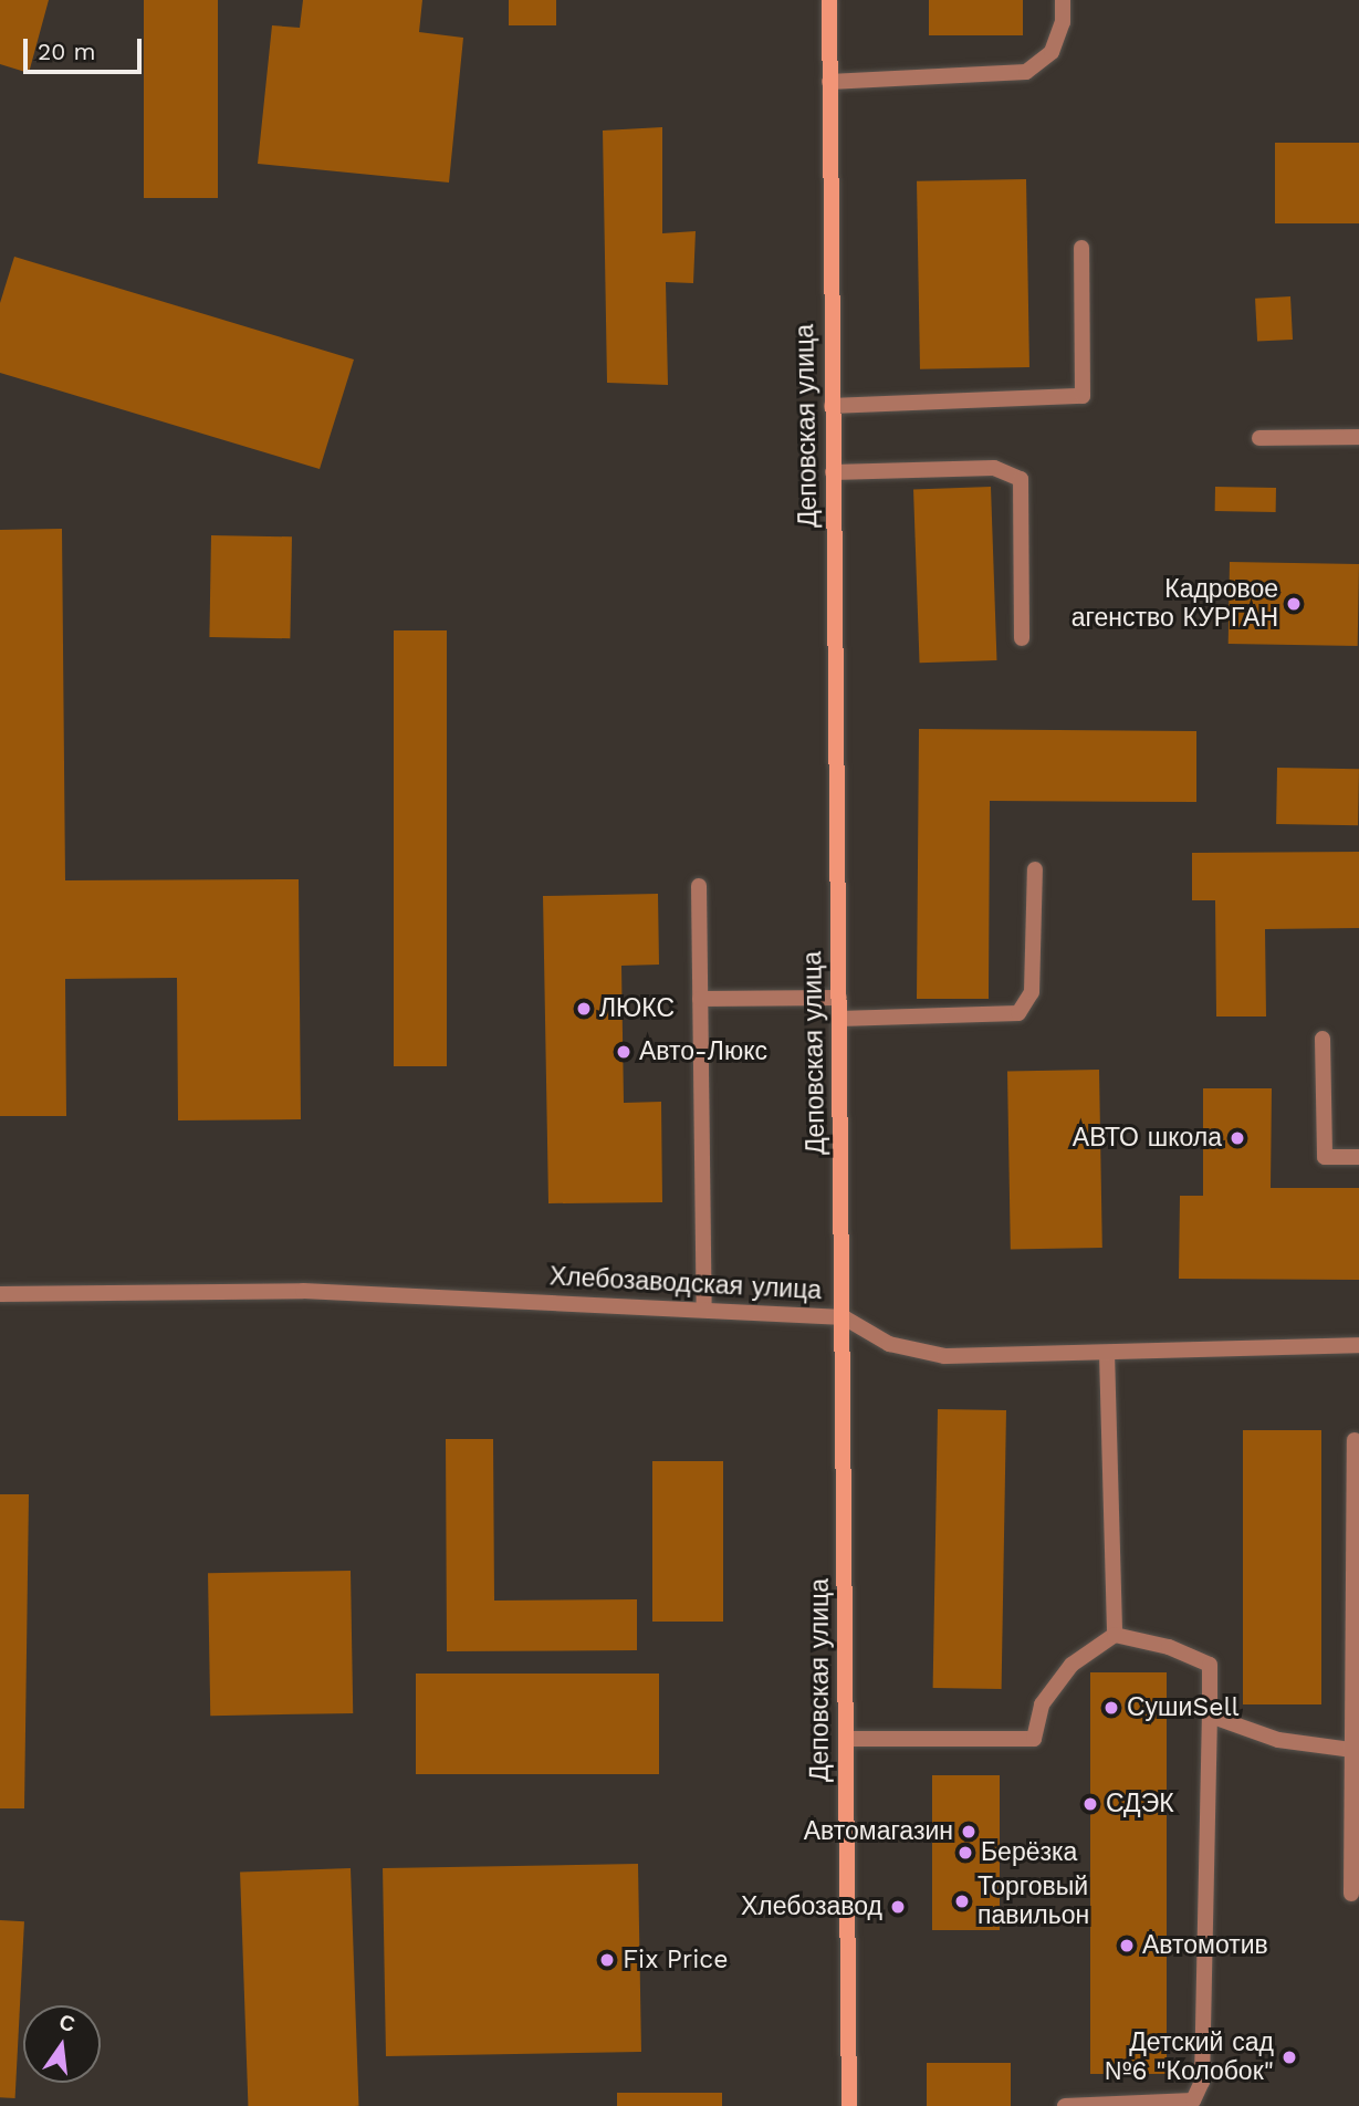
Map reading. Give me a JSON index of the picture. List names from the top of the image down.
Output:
{
  "streets": {
    "street": ["Деповская улица", "Хлебозаводская улица"]
  },
  "crossings": [
    ["Деповская улица", "Хлебозаводская улица"]
  ],
  "places": [
    "Кадровое агенство КУРГАН",
    "ЛЮКС",
    "Авто-Люкс",
    "АВТО школа",
    "СушиSell",
    "СДЭК",
    "Автомагазин",
    "Берёзка",
    "Торговый павильон",
    "Хлебозавод",
    "Автомотив",
    "Fix Price",
    "Детский сад №6 \"Колобок\""
  ],
  "scale_bar": "20 m",
  "north": "top"
}
